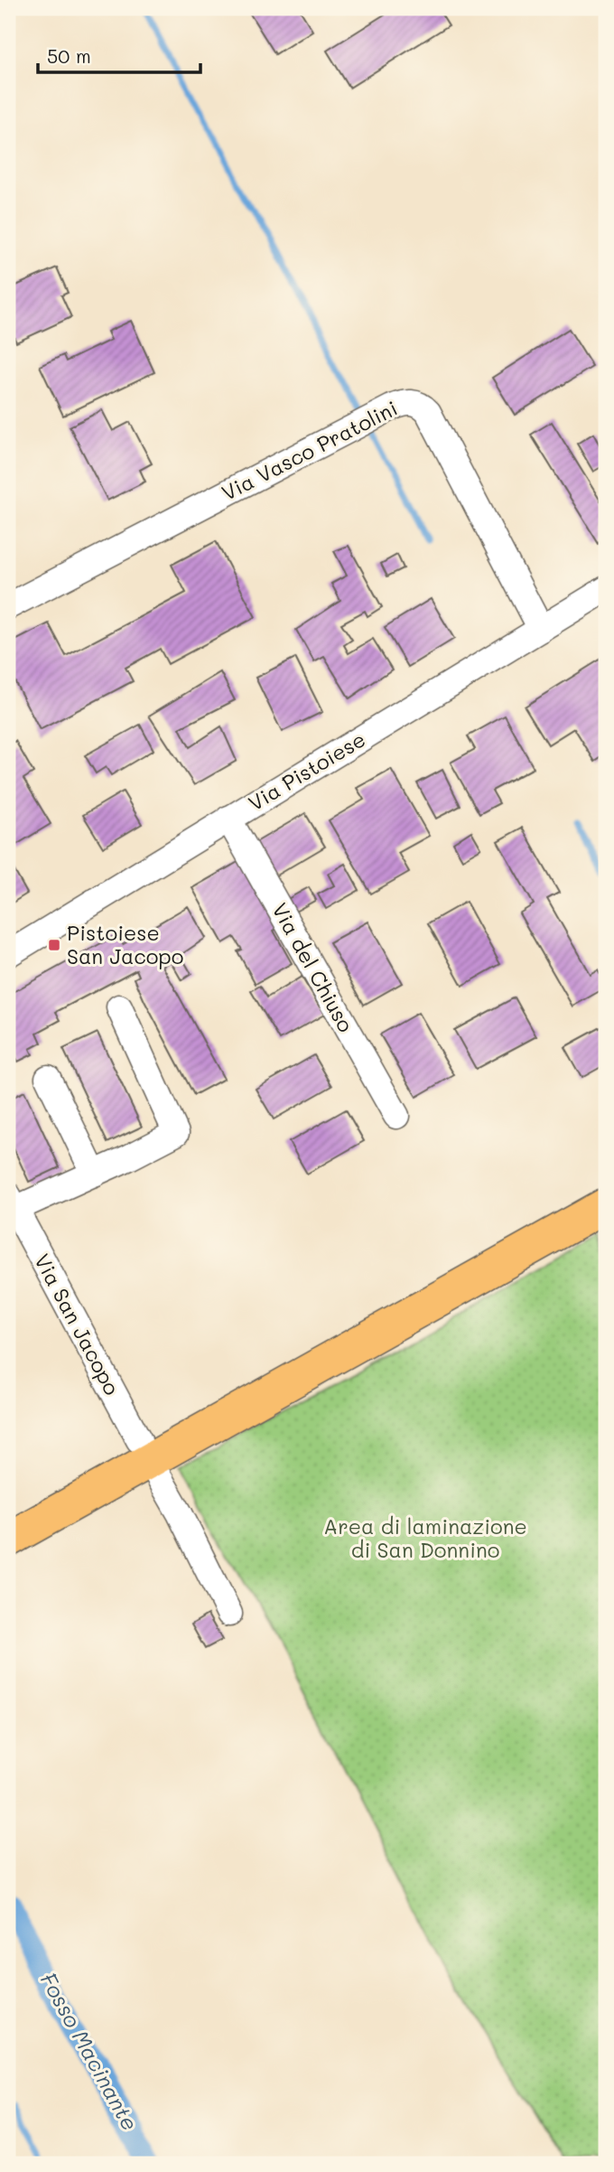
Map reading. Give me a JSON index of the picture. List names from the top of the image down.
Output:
{
  "streets": {
    "street": [
      "Via Vasco Pratolini",
      "Via Pistoiese",
      "Via del Chiuso",
      "Via San Jacopo"
    ]
  },
  "crossings": [
    ["Via Vasco Pratolini", "Via Pistoiese"],
    ["Via Pistoiese", "Via del Chiuso"]
  ],
  "water": ["Fosso Macinante"],
  "parks": ["Area di laminazione di San Donnino"],
  "places": {
    "transit": ["Pistoiese San Jacopo"]
  },
  "scale_bar": "50 m"
}
